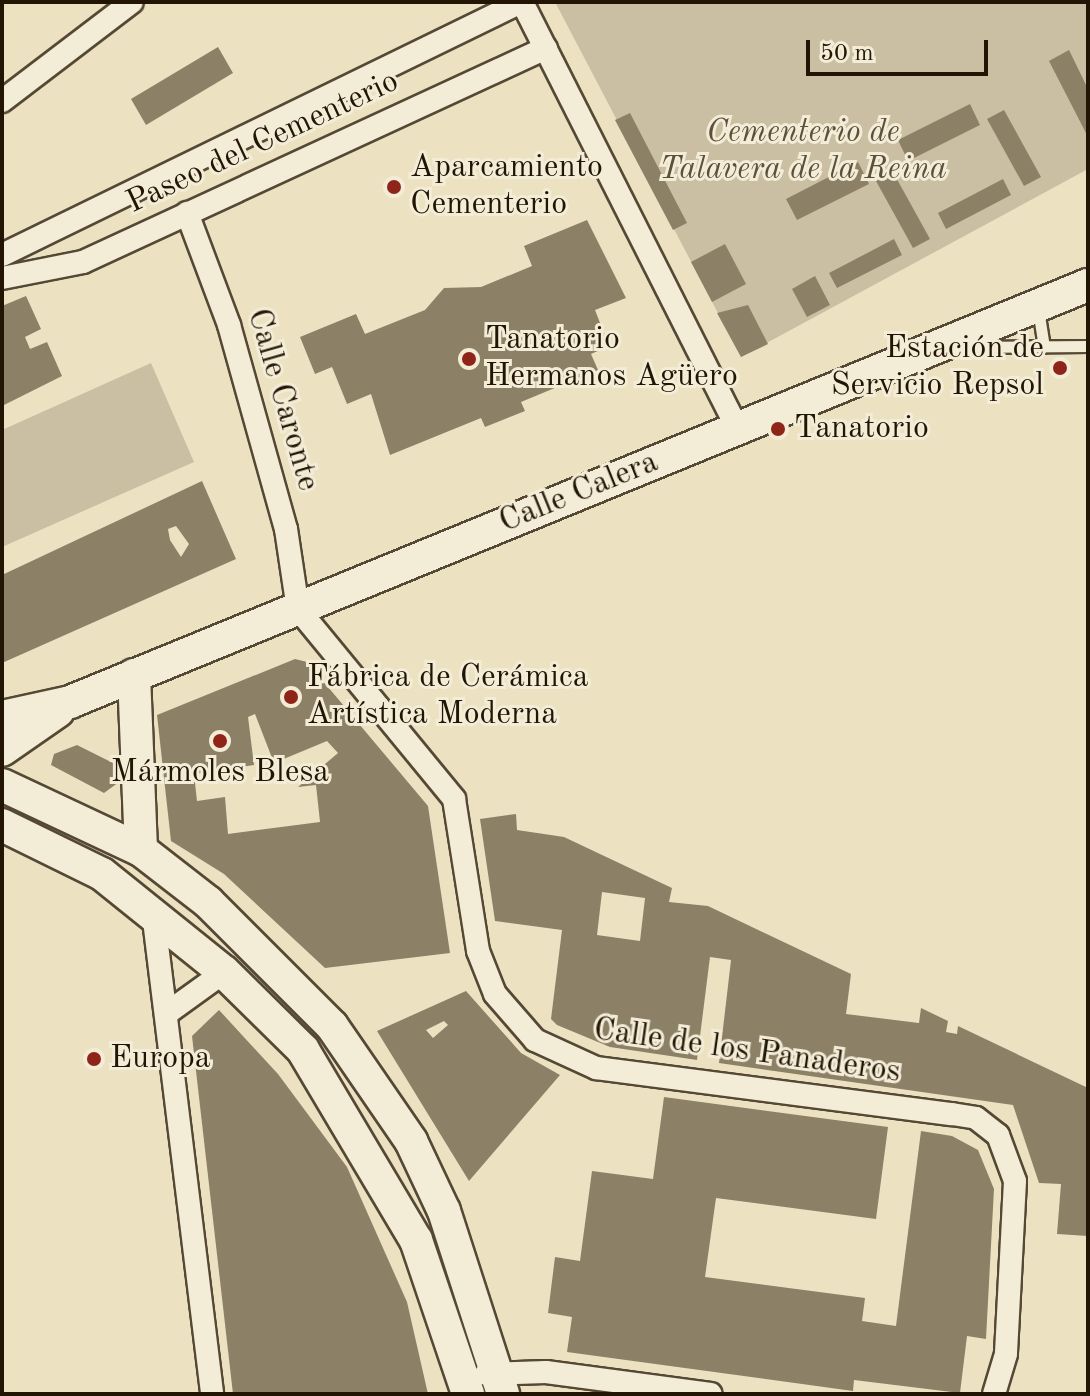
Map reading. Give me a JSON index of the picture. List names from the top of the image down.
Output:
{
  "streets": {
    "street": [
      "Paseo del Cementerio",
      "Calle Caronte",
      "Calle Calera",
      "Calle de los Panaderos"
    ]
  },
  "crossings": [
    ["Paseo del Cementerio", "Calle Caronte"],
    ["Paseo del Cementerio", "Calle Calera"],
    ["Calle Caronte", "Calle Calera"],
    ["Calle Caronte", "Calle de los Panaderos"],
    ["Calle Calera", "Calle de los Panaderos"]
  ],
  "parks": ["Cementerio de Talavera de la Reina"],
  "places": [
    "Aparcamiento Cementerio",
    "Tanatorio Hermanos Agüero",
    "Estación de Servicio Repsol",
    "Tanatorio",
    "Fábrica de Cerámica Artística Moderna",
    "Mármoles Blesa",
    "Europa"
  ],
  "scale_bar": "50 m"
}
